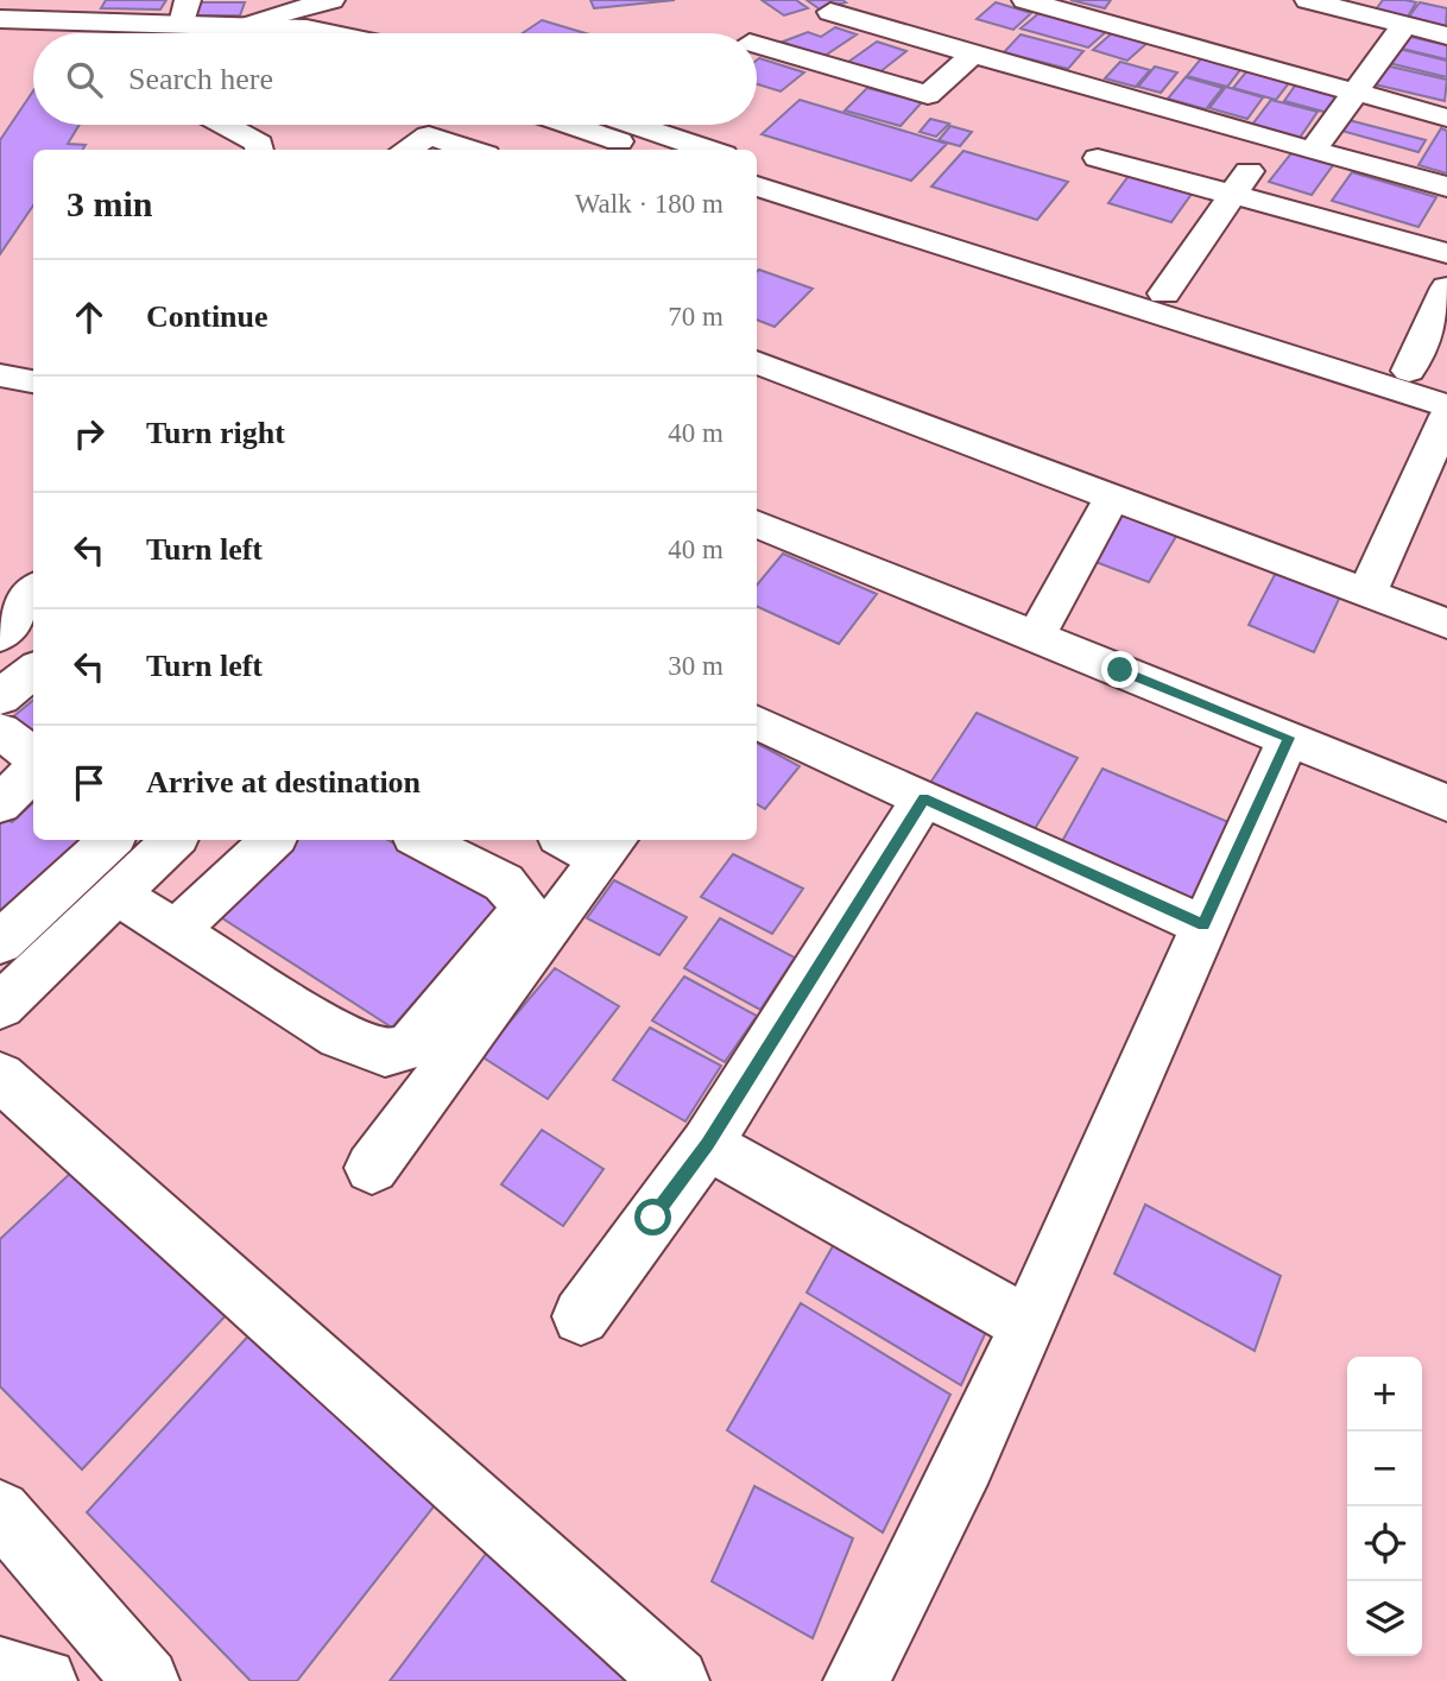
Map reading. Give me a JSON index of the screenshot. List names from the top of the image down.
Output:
{
  "page": {
    "search": "Search here",
    "heading": ["3 min", "Walk · 180 m"],
    "list": [
      ["Continue", "70 m"],
      ["Turn right", "40 m"],
      ["Turn left", "40 m"],
      ["Turn left", "30 m"],
      "Arrive at destination"
    ],
    "map_buttons": ["+", "−"]
  }
}
